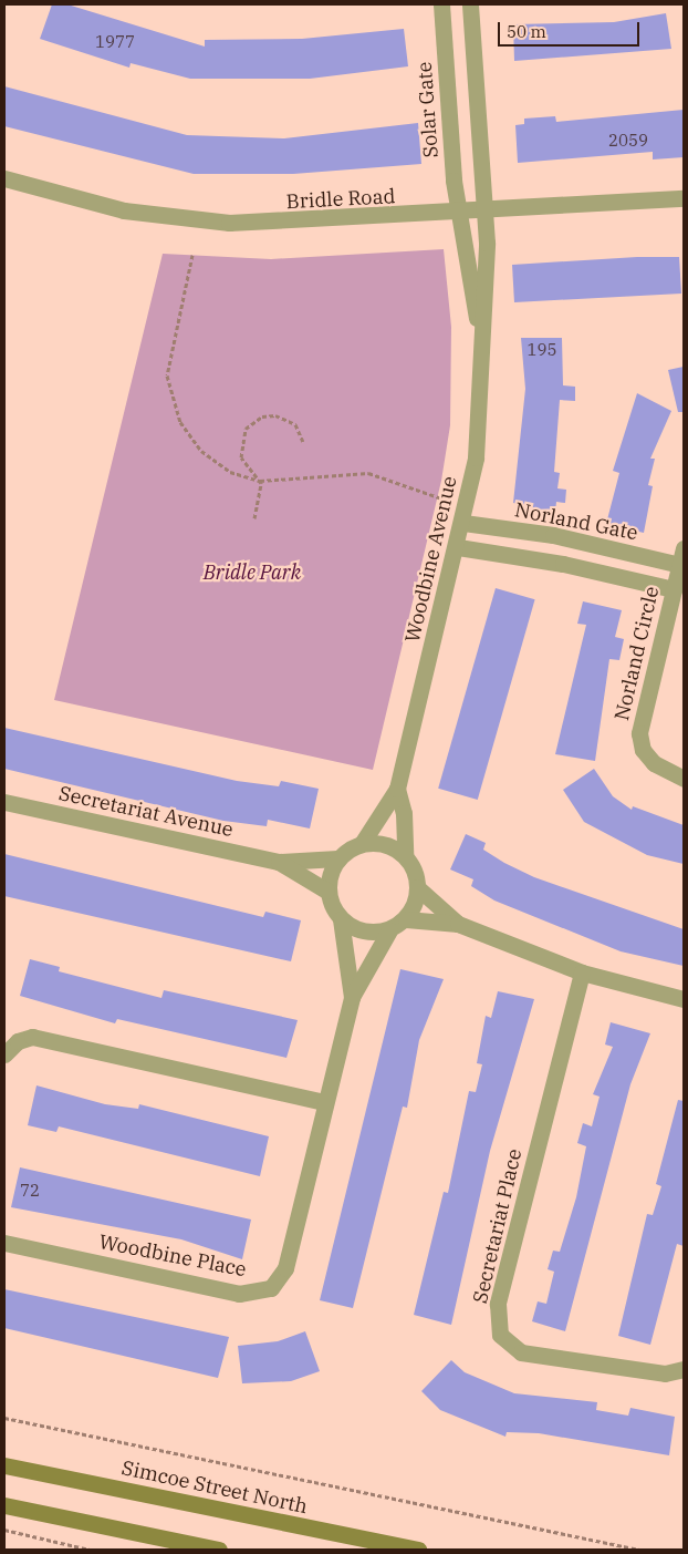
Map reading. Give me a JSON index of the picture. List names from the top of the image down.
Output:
{
  "streets": {
    "main road": ["Simcoe Street North"],
    "street": [
      "Solar Gate",
      "Bridle Road",
      "Norland Gate",
      "Woodbine Avenue",
      "Norland Circle",
      "Secretariat Avenue",
      "Secretariat Place",
      "Woodbine Place"
    ]
  },
  "crossings": [
    ["Solar Gate", "Bridle Road"],
    ["Solar Gate", "Woodbine Avenue"],
    ["Bridle Road", "Woodbine Avenue"],
    ["Norland Gate", "Woodbine Avenue"],
    ["Norland Gate", "Norland Circle"],
    ["Woodbine Avenue", "Secretariat Avenue"],
    ["Woodbine Avenue", "Woodbine Place"],
    ["Secretariat Avenue", "Woodbine Place"]
  ],
  "parks": ["Bridle Park"],
  "house_numbers": [
    "1977",
    "2059",
    "195",
    "72"
  ],
  "scale_bar": "50 m"
}
